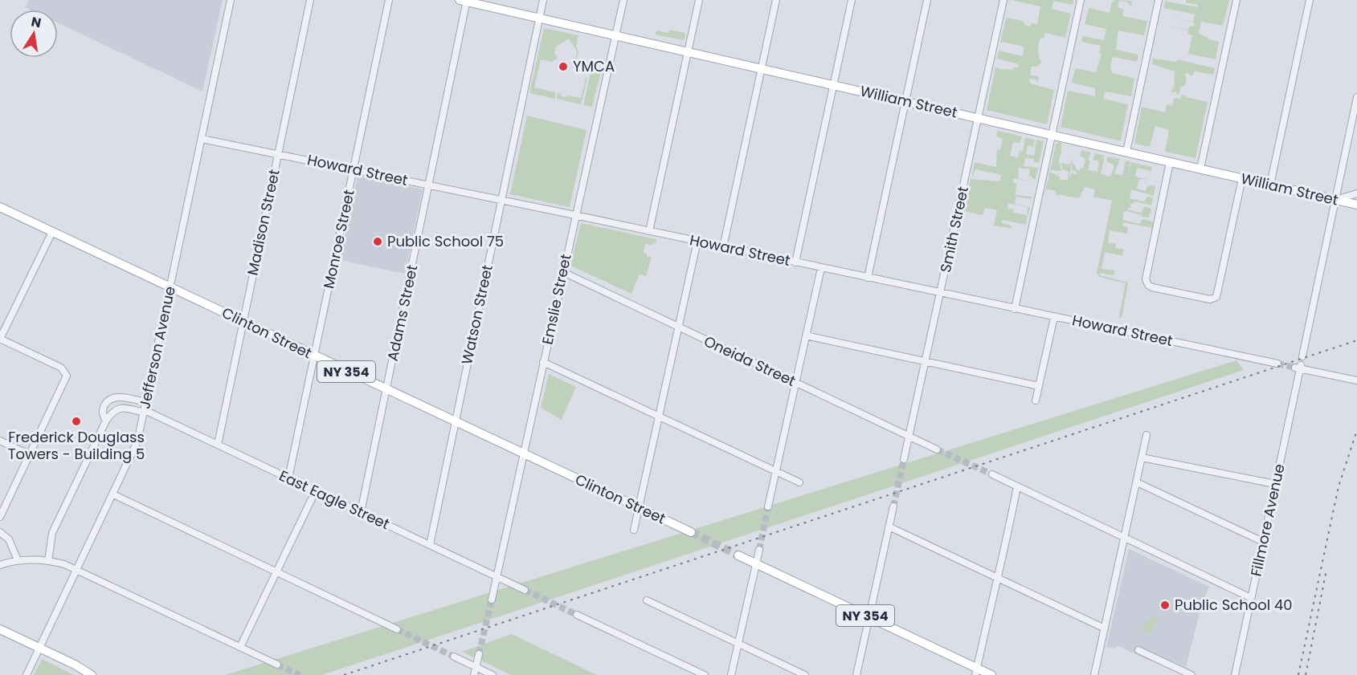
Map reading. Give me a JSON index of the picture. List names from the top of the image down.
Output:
{
  "streets": {
    "main road": ["William Street", "Clinton Street", "NY 354"],
    "street": [
      "Howard Street",
      "Madison Street",
      "Smith Street",
      "Monroe Street",
      "Emslie Street",
      "Adams Street",
      "Watson Street",
      "Jefferson Avenue",
      "Oneida Street",
      "East Eagle Street",
      "Fillmore Avenue"
    ]
  },
  "crossings": [
    ["William Street", "Smith Street"],
    ["William Street", "Emslie Street"],
    ["William Street", "Adams Street"],
    ["William Street", "Watson Street"],
    ["Howard Street", "Madison Street"],
    ["Howard Street", "Smith Street"],
    ["Howard Street", "Monroe Street"],
    ["Howard Street", "Emslie Street"],
    ["Howard Street", "Adams Street"],
    ["Howard Street", "Watson Street"],
    ["Howard Street", "Jefferson Avenue"],
    ["Madison Street", "Clinton Street"],
    ["Madison Street", "East Eagle Street"],
    ["Smith Street", "Oneida Street"],
    ["Monroe Street", "Clinton Street"],
    ["Monroe Street", "East Eagle Street"],
    ["Emslie Street", "Clinton Street"],
    ["Emslie Street", "Oneida Street"],
    ["Emslie Street", "East Eagle Street"],
    ["Adams Street", "Clinton Street"],
    ["Adams Street", "East Eagle Street"],
    ["Watson Street", "Clinton Street"],
    ["Watson Street", "East Eagle Street"],
    ["Clinton Street", "Jefferson Avenue"],
    ["Jefferson Avenue", "East Eagle Street"]
  ],
  "places": [
    "YMCA",
    "Public School 75",
    "Frederick Douglass Towers - Building 5",
    "Public School 40"
  ],
  "north": "top"
}
